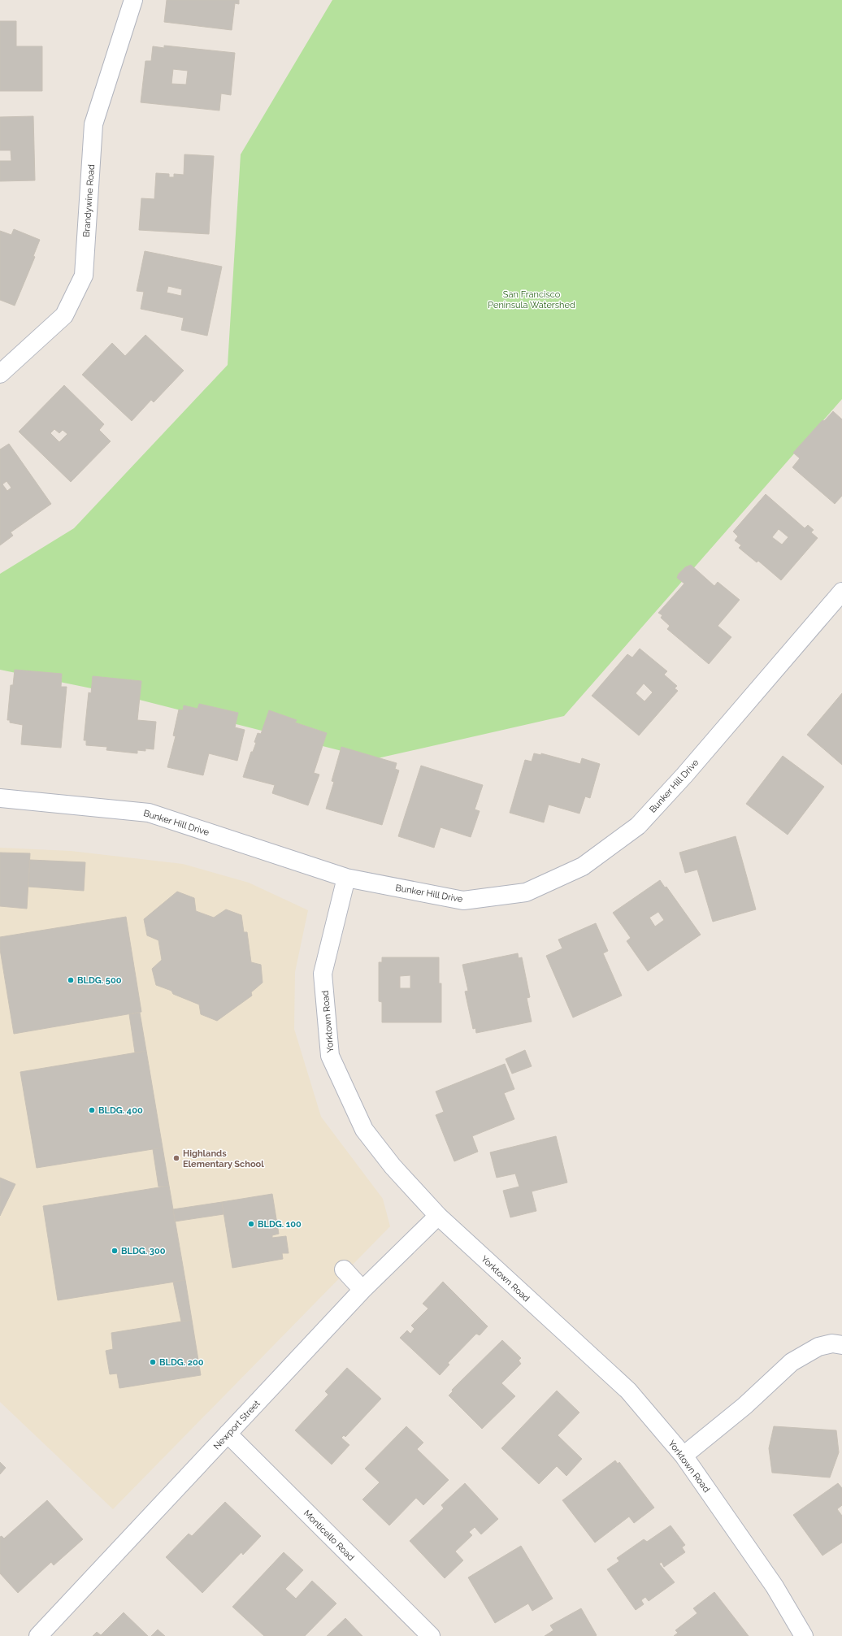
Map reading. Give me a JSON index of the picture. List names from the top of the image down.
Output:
{
  "streets": {
    "street": [
      "Brandywine Road",
      "Bunker Hill Drive",
      "Yorktown Road",
      "Newport Street",
      "Monticello Road"
    ]
  },
  "crossings": [
    ["Bunker Hill Drive", "Yorktown Road"],
    ["Yorktown Road", "Newport Street"],
    ["Newport Street", "Monticello Road"]
  ],
  "parks": ["San Francisco Peninsula Watershed"],
  "places": [
    "BLDG. 500",
    "BLDG. 400",
    "Highlands Elementary School",
    "BLDG. 100",
    "BLDG. 300",
    "BLDG. 200"
  ]
}
